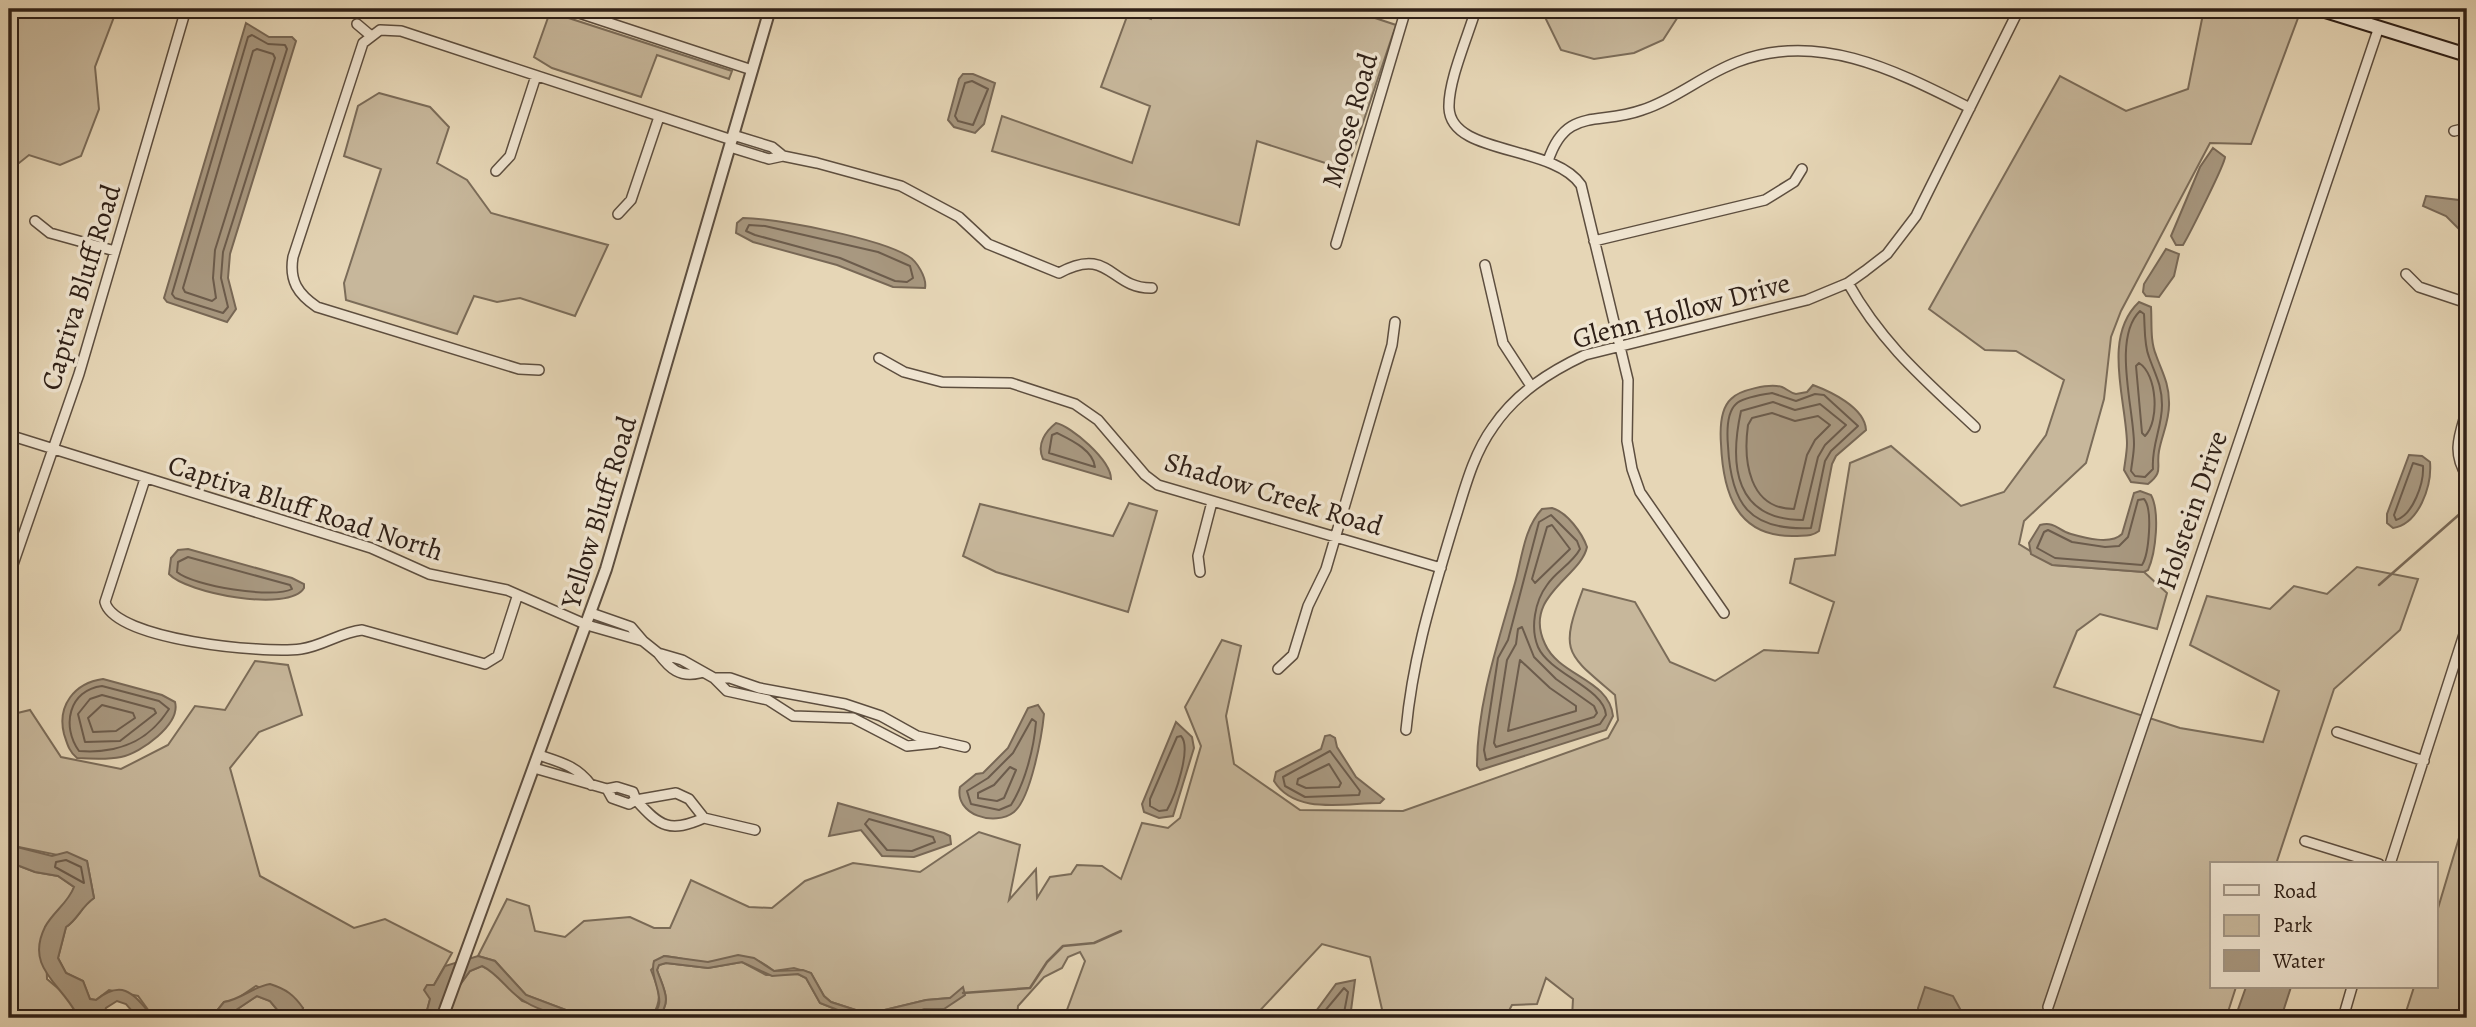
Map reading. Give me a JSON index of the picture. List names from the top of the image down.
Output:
{
  "streets": {
    "street": [
      "Moose Road",
      "Captiva Bluff Road",
      "Glenn Hollow Drive",
      "Shadow Creek Road",
      "Captiva Bluff Road North",
      "Holstein Drive",
      "Yellow Bluff Road"
    ]
  },
  "crossings": [
    ["Captiva Bluff Road", "Captiva Bluff Road North"],
    ["Glenn Hollow Drive", "Shadow Creek Road"],
    ["Captiva Bluff Road North", "Yellow Bluff Road"]
  ],
  "legend": ["Road", "Park", "Water"]
}
